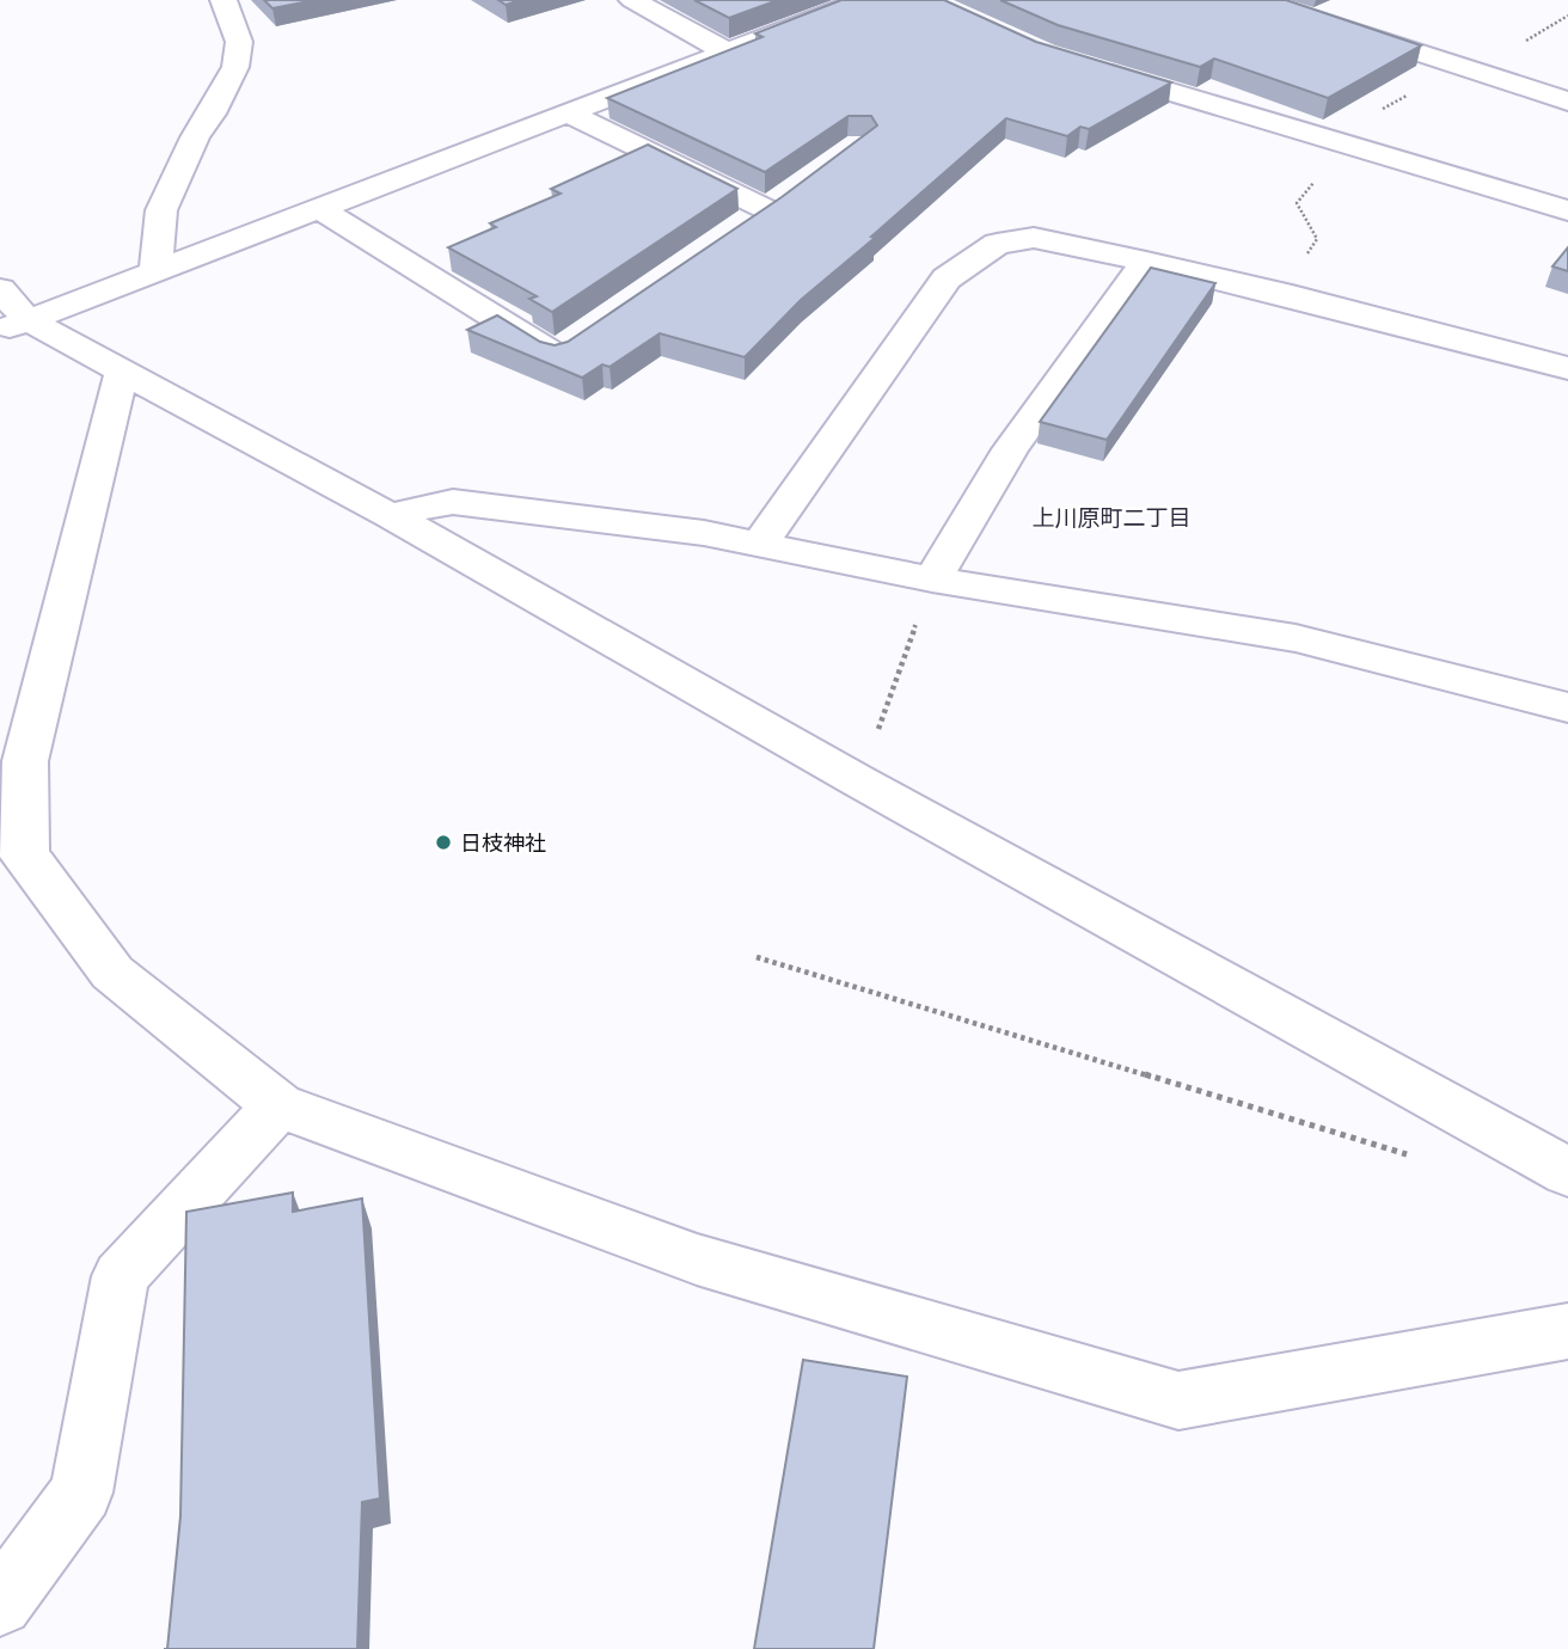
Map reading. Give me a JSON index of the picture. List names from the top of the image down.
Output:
{
  "districts": ["上川原町二丁目"],
  "places": ["日枝神社"]
}
